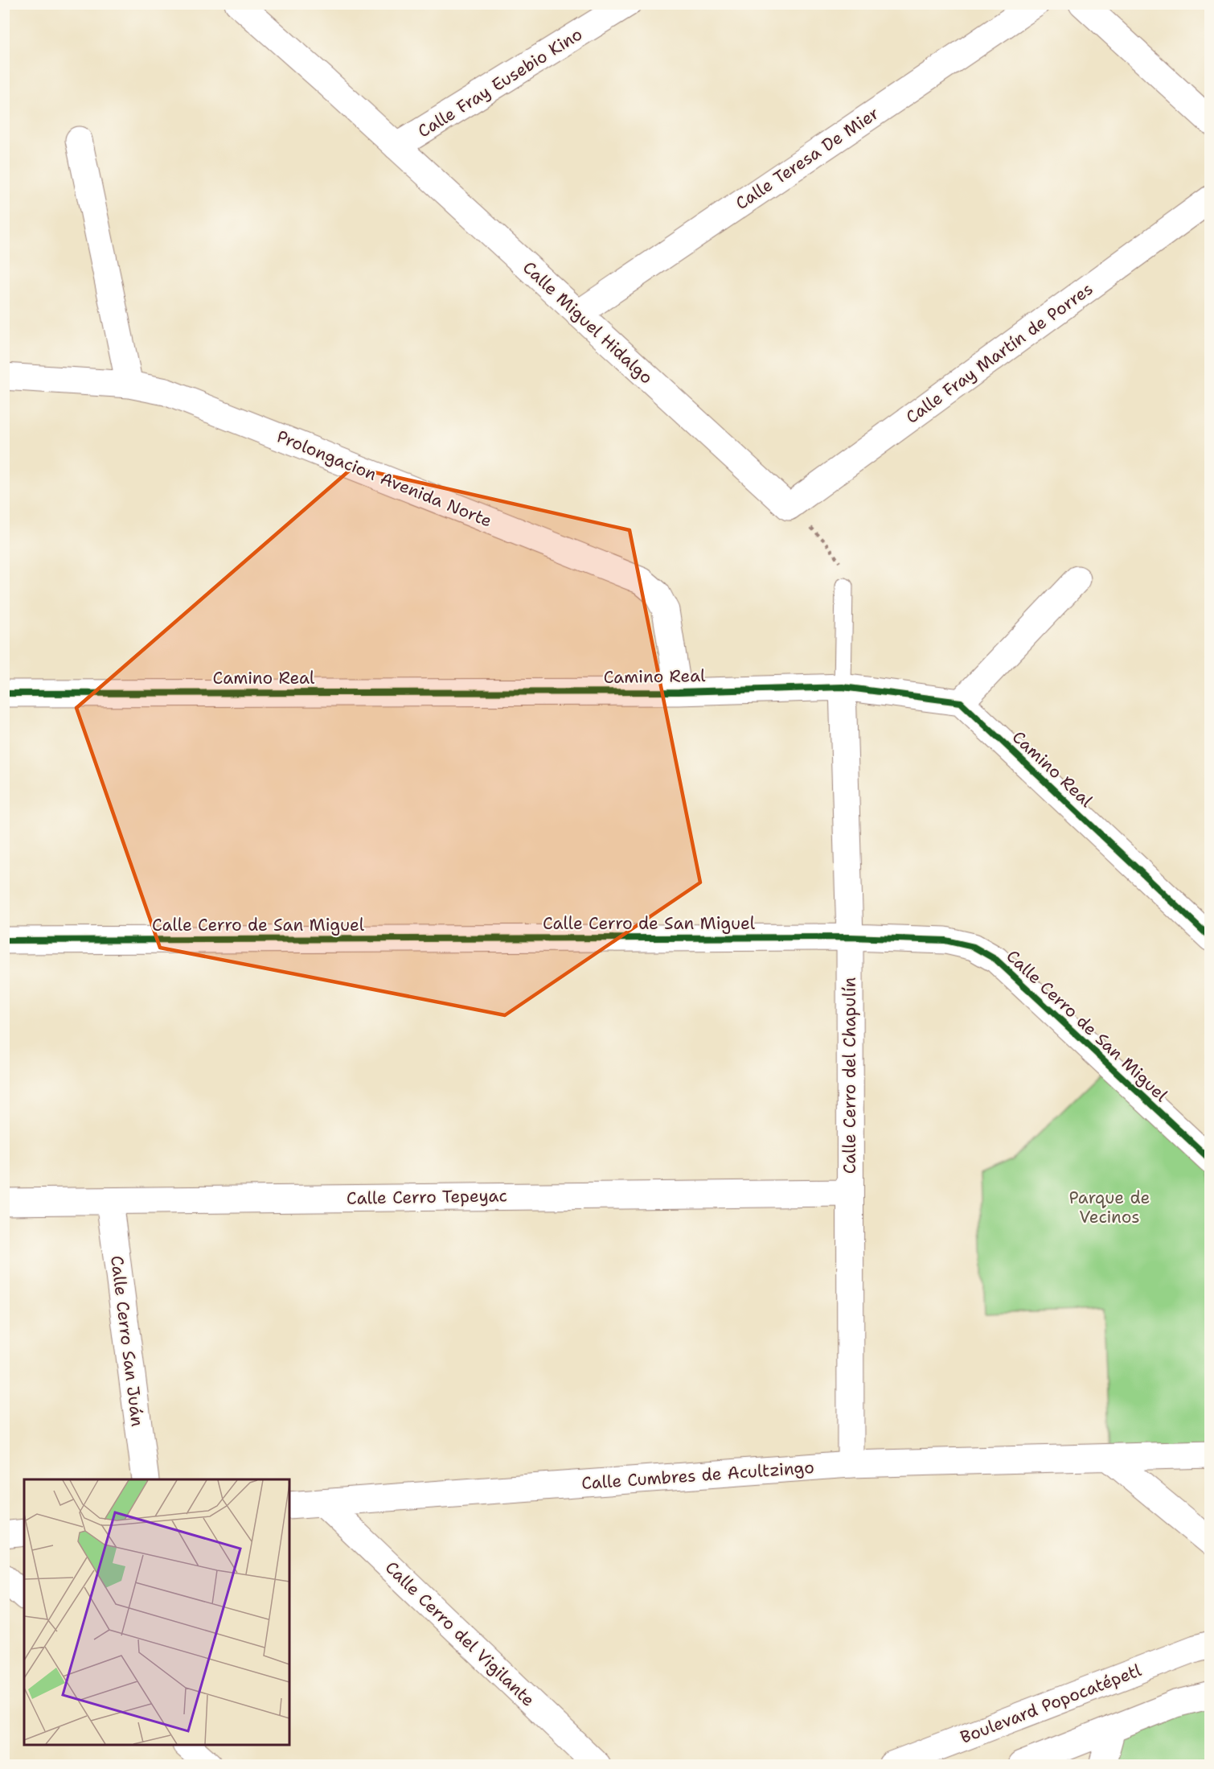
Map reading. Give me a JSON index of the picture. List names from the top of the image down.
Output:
{
  "streets": {
    "street": [
      "Calle Fray Eusebio Kino",
      "Calle Teresa De Mier",
      "Calle Miguel Hidalgo",
      "Calle Fray Martín de Porres",
      "Prolongacion Avenida Norte",
      "Camino Real",
      "Calle Cerro de San Miguel",
      "Calle Cerro del Chapulín",
      "Calle Cerro Tepeyac",
      "Calle Cerro San Juán",
      "Calle Cumbres de Acultzingo",
      "Calle Cerro del Vigilante",
      "Boulevard Popocatépetl"
    ]
  },
  "crossings": [
    ["Calle Fray Eusebio Kino", "Calle Miguel Hidalgo"],
    ["Calle Teresa De Mier", "Calle Miguel Hidalgo"],
    ["Calle Miguel Hidalgo", "Calle Fray Martín de Porres"],
    ["Prolongacion Avenida Norte", "Camino Real"],
    ["Camino Real", "Calle Cerro del Chapulín"],
    ["Calle Cerro de San Miguel", "Calle Cerro del Chapulín"],
    ["Calle Cerro del Chapulín", "Calle Cerro Tepeyac"],
    ["Calle Cerro del Chapulín", "Calle Cumbres de Acultzingo"],
    ["Calle Cerro Tepeyac", "Calle Cerro San Juán"],
    ["Calle Cumbres de Acultzingo", "Calle Cerro del Vigilante"]
  ],
  "parks": ["Parque de Vecinos"]
}
